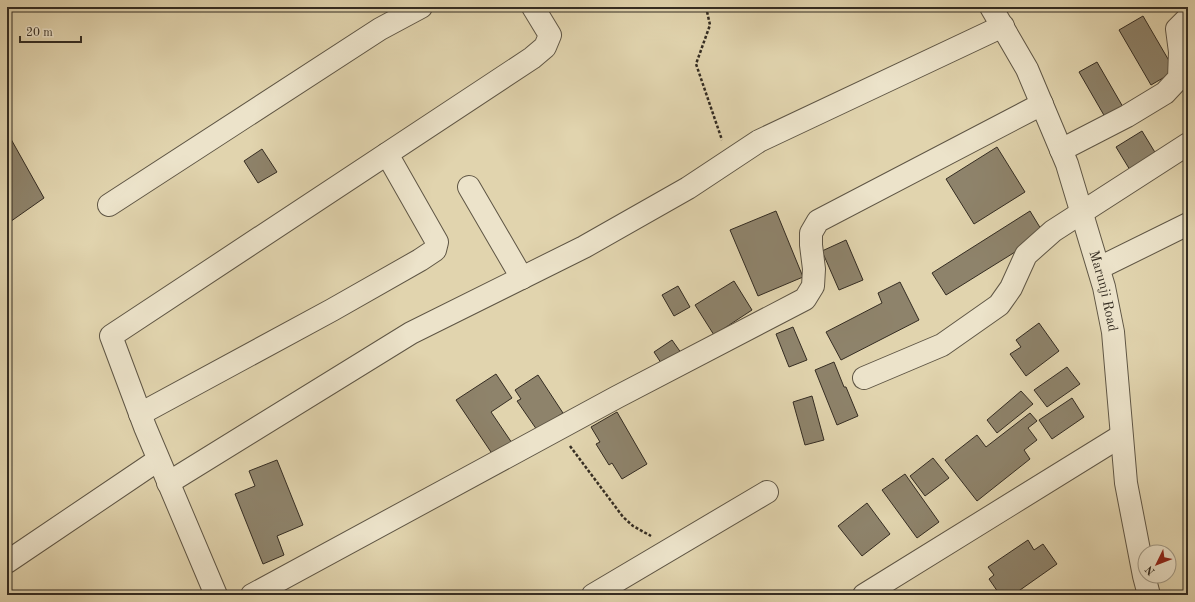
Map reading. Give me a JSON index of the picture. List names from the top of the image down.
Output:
{
  "streets": {
    "street": ["Marunji Road"]
  },
  "scale_bar": "20 m",
  "north": "bottom left"
}
